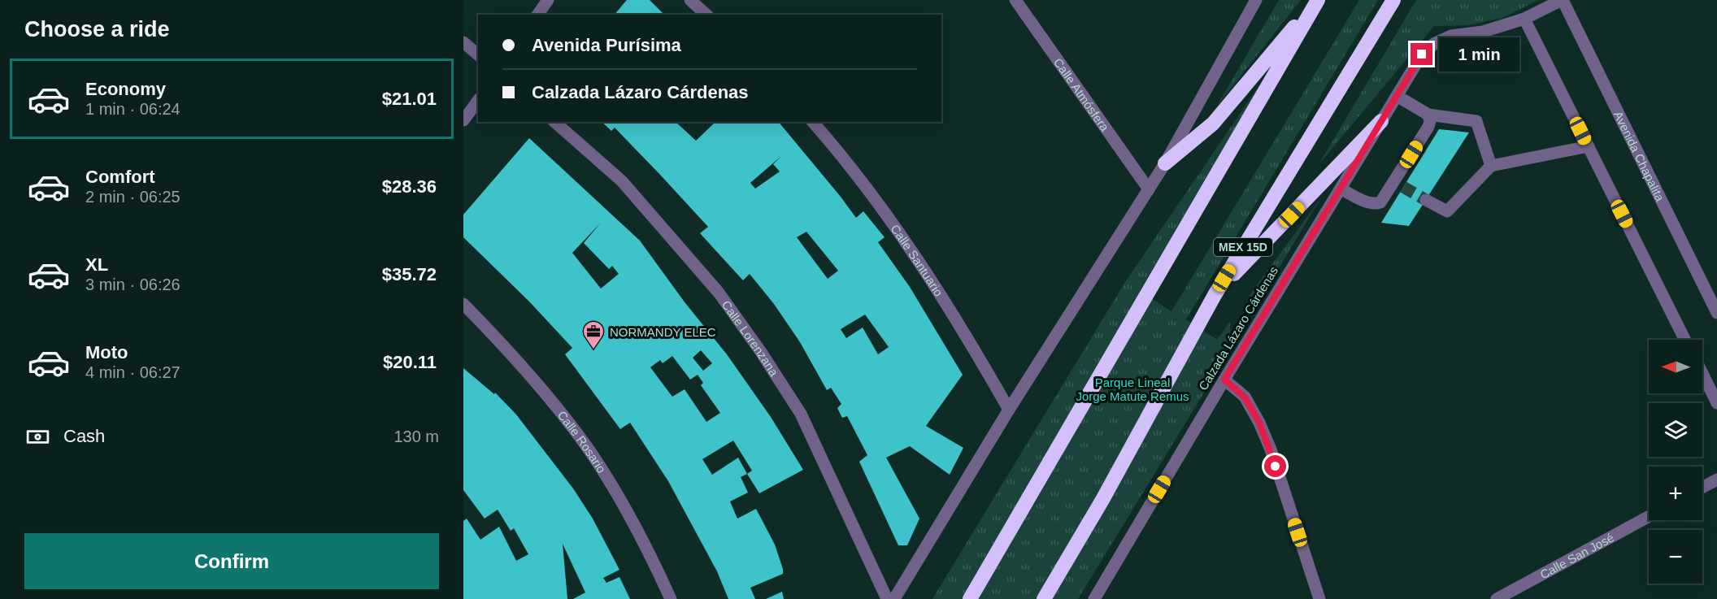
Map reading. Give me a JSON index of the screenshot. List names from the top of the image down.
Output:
{
  "streets": {
    "highway": ["MEX 15D"],
    "street": [
      "Calle Atmósfera",
      "Avenida Chapalita",
      "Calle Santuario",
      "Calzada Lázaro Cárdenas",
      "Calle Lorenzana",
      "Calle Rosario",
      "Calle San José"
    ]
  },
  "crossings": [
    ["Avenida Chapalita", "Calzada Lázaro Cárdenas"]
  ],
  "parks": ["Parque Lineal Jorge Matute Remus"],
  "places": {
    "office": ["NORMANDY ELEC"]
  },
  "north": "left",
  "page": {
    "heading": "Choose a ride",
    "banner": ["Avenida Purísima", "Calzada Lázaro Cárdenas"],
    "bubble": "1 min",
    "list": [
      {
        "name": "Economy",
        "note": "1 min · 06:24",
        "value": "$21.01"
      },
      {
        "name": "Comfort",
        "note": "2 min · 06:25",
        "value": "$28.36"
      },
      {
        "name": "XL",
        "note": "3 min · 06:26",
        "value": "$35.72"
      },
      {
        "name": "Moto",
        "note": "4 min · 06:27",
        "value": "$20.11"
      }
    ],
    "map_buttons": ["+", "−"],
    "pay": ["Cash", "130 m"],
    "buttons": "Confirm"
  }
}
